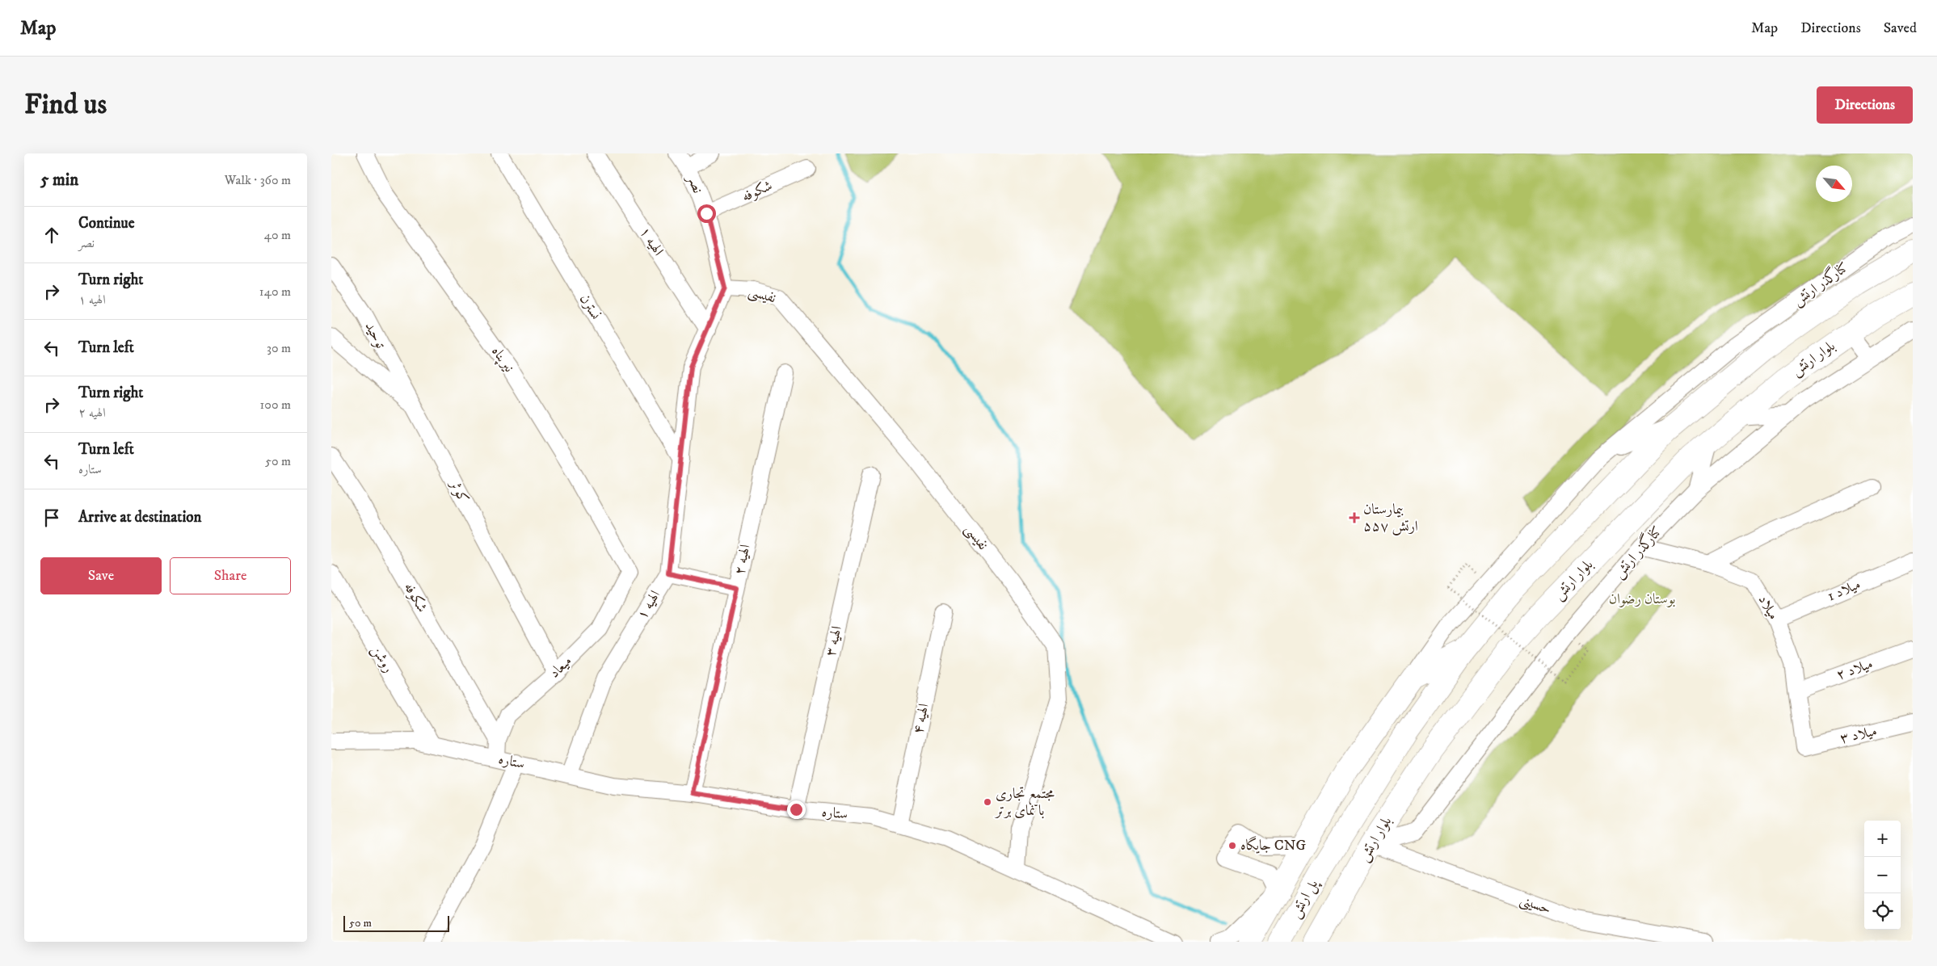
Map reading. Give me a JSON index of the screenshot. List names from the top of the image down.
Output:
{
  "streets": {
    "highway": ["بلوار ارتش", "پل ارتش"],
    "street": [
      "نصر",
      "شکوفه",
      "الهیه ۱",
      "کنارگذر ارتش",
      "نفیسی",
      "نسترن",
      "توحید",
      "نیرپناه",
      "کوثر",
      "الهیه ۲",
      "میلاد 1",
      "میلاد",
      "الهیه ۳",
      "روشن",
      "میعاد",
      "میلاد ۲",
      "الهیه ۴",
      "میلاد ۳",
      "ستاره",
      "حسینی"
    ]
  },
  "crossings": [
    ["نصر", "شکوفه"],
    ["نصر", "الهیه ۱"],
    ["نصر", "نفیسی"],
    ["شکوفه", "میعاد"],
    ["الهیه ۱", "نفیسی"],
    ["الهیه ۱", "نسترن"],
    ["الهیه ۱", "ستاره"],
    ["کنارگذر ارتش", "بلوار ارتش"],
    ["کنارگذر ارتش", "میلاد"],
    ["کنارگذر ارتش", "حسینی"],
    ["نفیسی", "ستاره"],
    ["توحید", "کوثر"],
    ["بلوار ارتش", "حسینی"],
    ["نیرپناه", "میعاد"],
    ["کوثر", "میعاد"],
    ["الهیه ۲", "ستاره"],
    ["میلاد 1", "میلاد"],
    ["میلاد", "میلاد ۲"],
    ["میلاد", "میلاد ۳"],
    ["الهیه ۳", "ستاره"],
    ["روشن", "ستاره"],
    ["میعاد", "ستاره"],
    ["الهیه ۴", "ستاره"]
  ],
  "parks": ["بوستان رضوان"],
  "places": {
    "health": ["بیمارستان ۵۵۷ ارتش"],
    "other": ["مجتمع تجاری با نمای برتر", "جایگاه CNG"]
  },
  "scale_bar": "50 m",
  "north": "bottom right",
  "page": {
    "header": "Map",
    "nav": ["Map", "Directions", "Saved"],
    "buttons": [
      "Directions",
      ["Save", "Share"]
    ],
    "title": "Find us",
    "heading": ["5 min", "Walk · 360 m"],
    "list": [
      ["Continue", "نصر", "40 m"],
      ["Turn right", "الهیه ۱", "140 m"],
      ["Turn left", "30 m"],
      ["Turn right", "الهیه ۲", "100 m"],
      ["Turn left", "ستاره", "50 m"],
      "Arrive at destination"
    ],
    "map_buttons": ["+", "−"],
    "scale": "50 m"
  }
}
